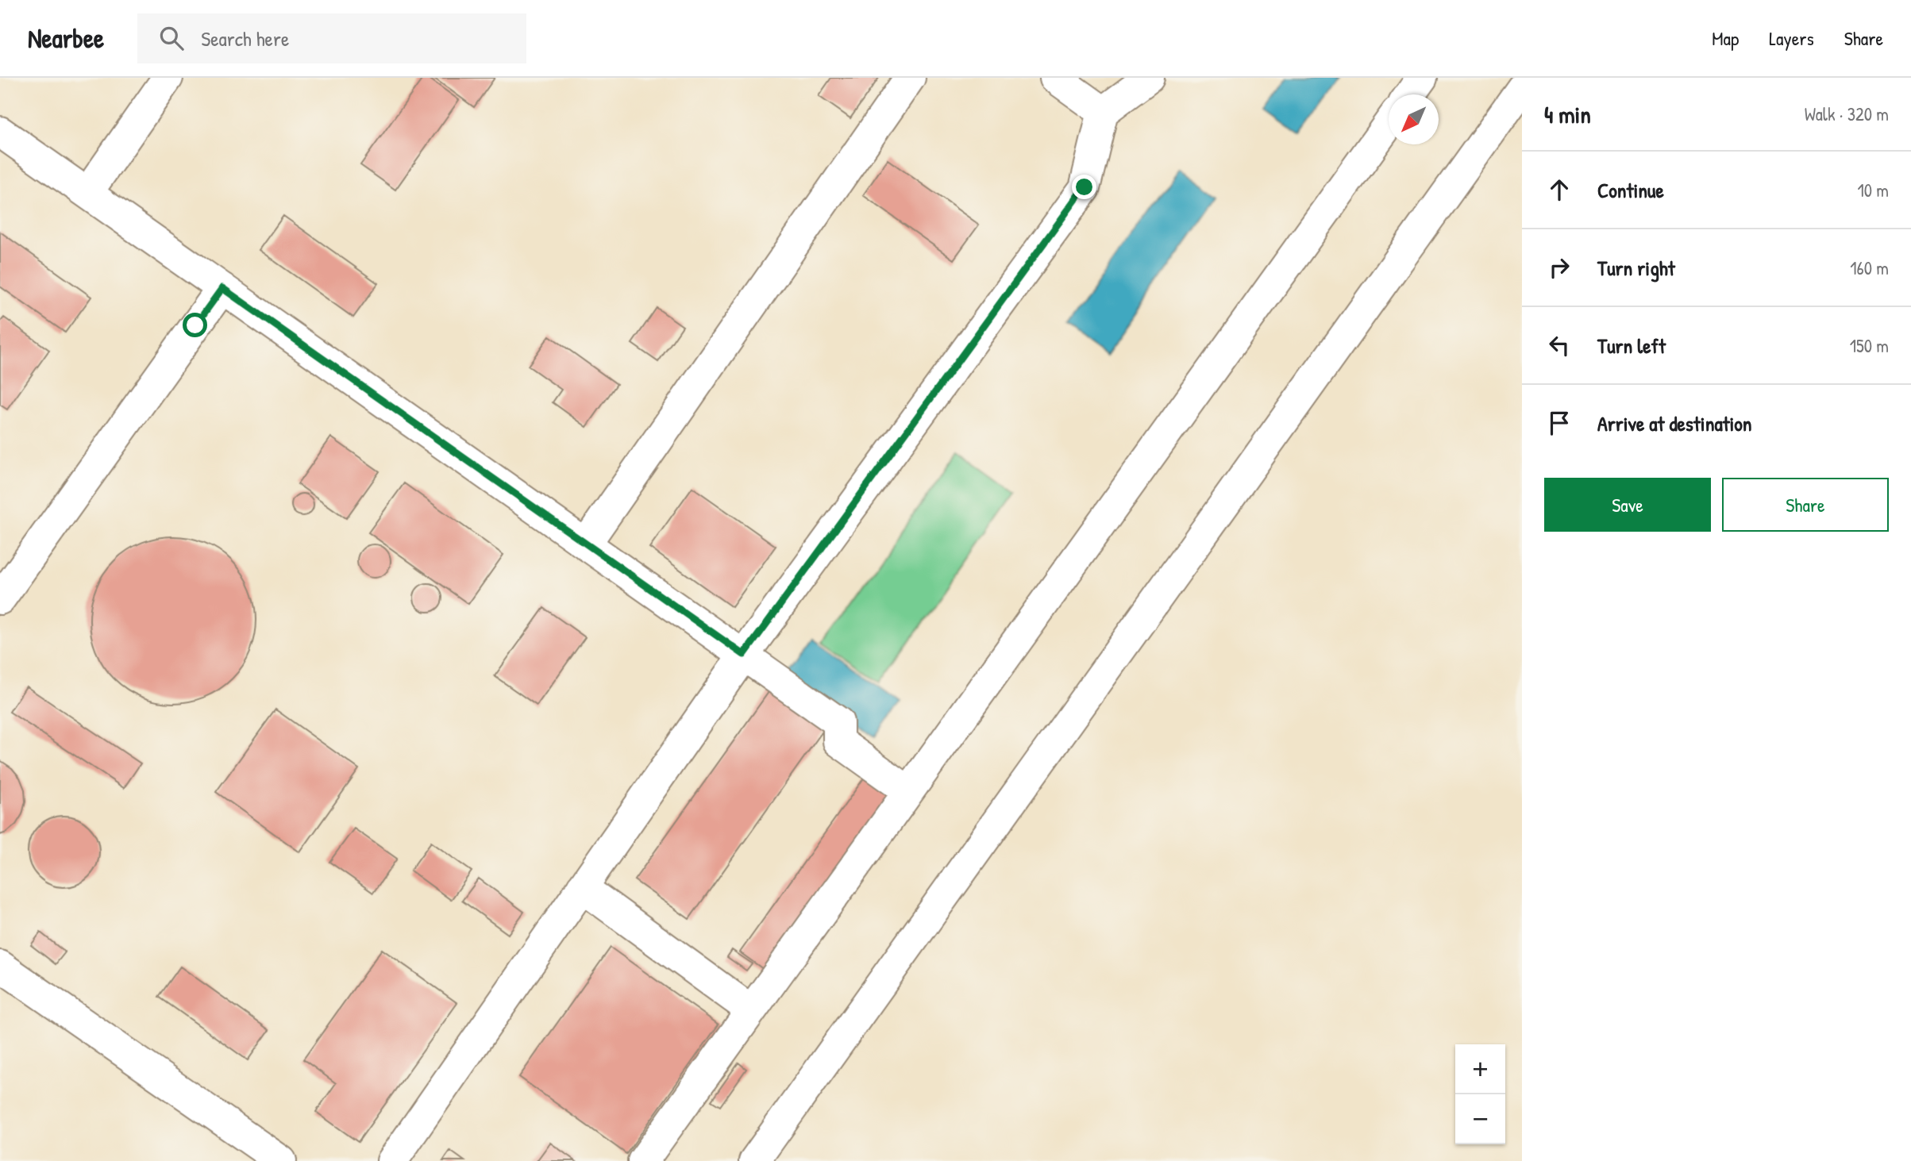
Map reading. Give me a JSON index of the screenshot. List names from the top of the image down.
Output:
{
  "north": "bottom left",
  "page": {
    "header": "Nearbee",
    "search": "Search here",
    "nav": ["Map", "Layers", "Share"],
    "heading": ["4 min", "Walk · 320 m"],
    "list": [
      ["Continue", "10 m"],
      ["Turn right", "160 m"],
      ["Turn left", "150 m"],
      "Arrive at destination"
    ],
    "buttons": ["Save", "Share"],
    "map_buttons": ["+", "−"]
  }
}
